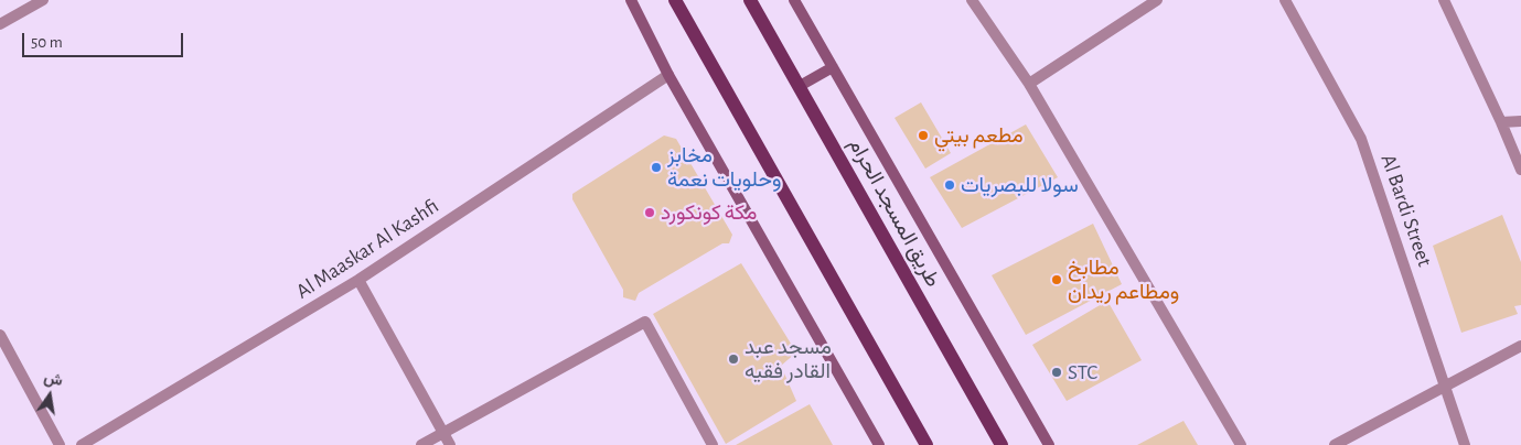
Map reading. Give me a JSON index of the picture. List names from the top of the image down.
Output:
{
  "streets": {
    "main road": ["طريق المسجد الحرام"],
    "street": ["Al Bardi Street", "Al Maaskar Al Kashfi"]
  },
  "places": [
    "مطعم بيتي",
    "مخابز وحلويات نعمة",
    "سولا للبصريات",
    "مكة كونكورد",
    "مطابخ ومطاعم ريدان",
    "مسجد عبد القادر فقيه",
    "STC"
  ],
  "scale_bar": "50 m",
  "north": "top"
}
